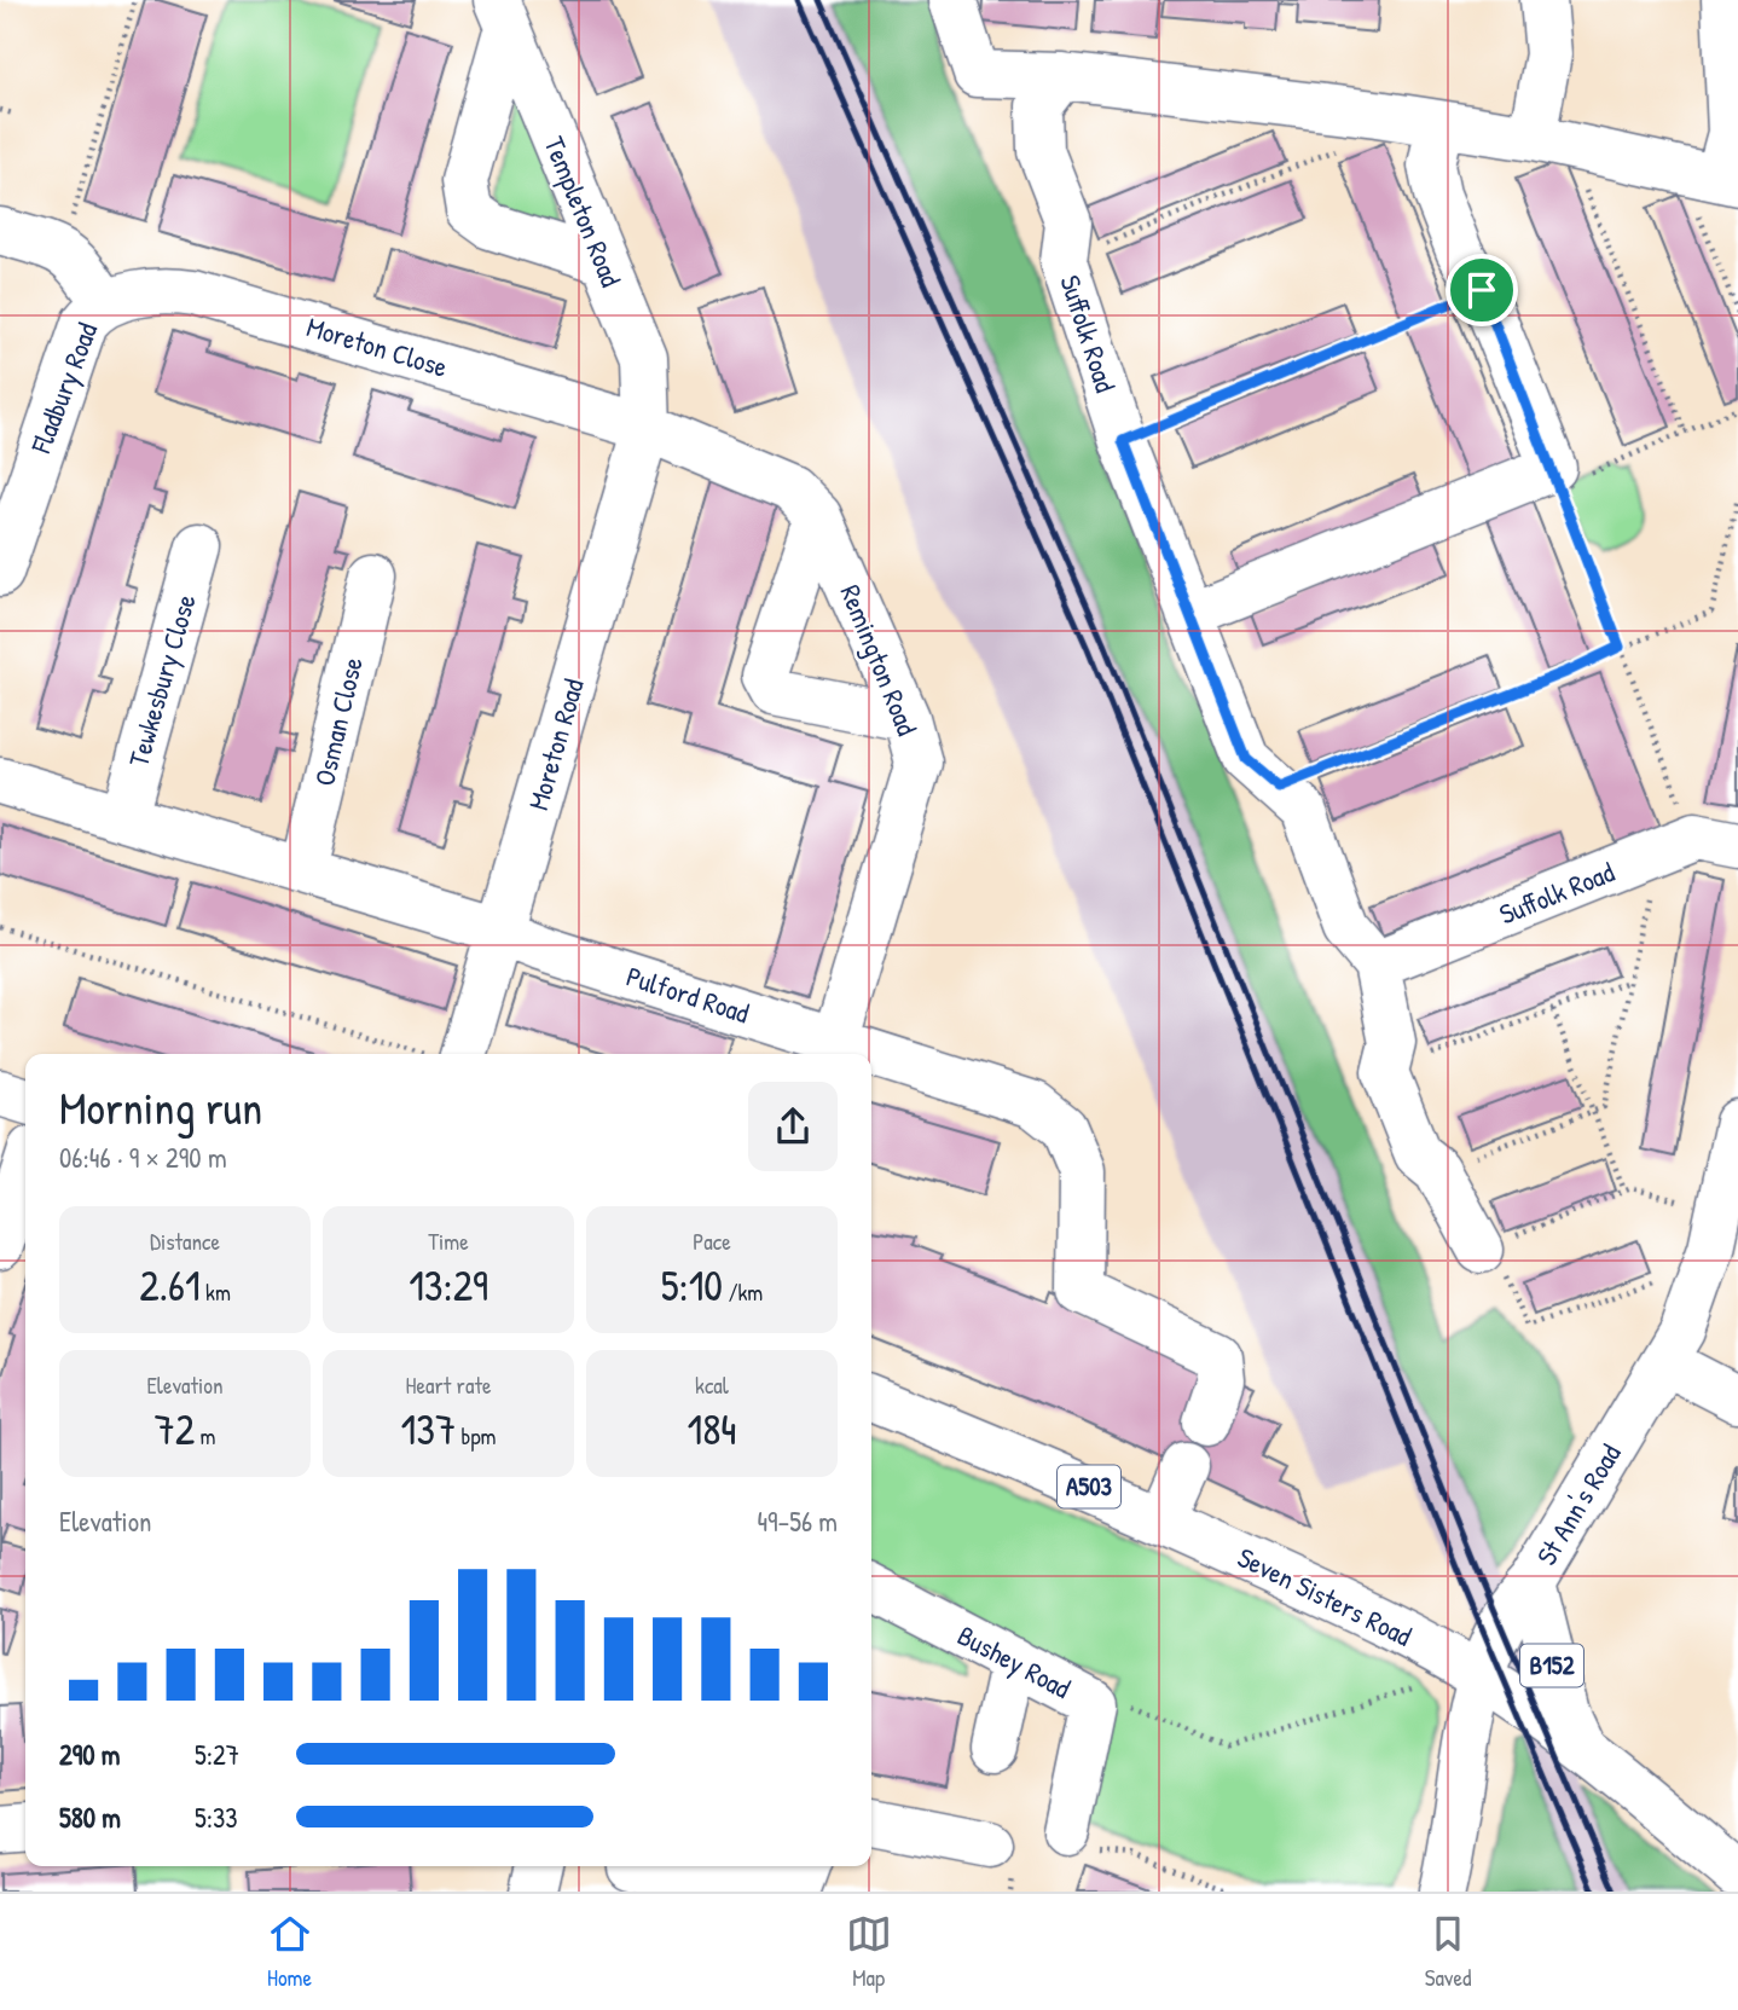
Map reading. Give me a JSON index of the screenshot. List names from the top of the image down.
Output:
{
  "streets": {
    "main road": [
      "Templeton Road",
      "Suffolk Road",
      "Moreton Close",
      "Fladbury Road",
      "Remington Road",
      "Tewkesbury Close",
      "Osman Close",
      "Moreton Road",
      "Pulford Road",
      "A503",
      "St Ann's Road",
      "Seven Sisters Road",
      "Bushey Road",
      "B152"
    ]
  },
  "crossings": [
    ["Templeton Road", "Moreton Close"],
    ["Templeton Road", "Remington Road"],
    ["Templeton Road", "Moreton Road"],
    ["Moreton Close", "Fladbury Road"],
    ["Moreton Close", "Remington Road"],
    ["Moreton Close", "Moreton Road"],
    ["Remington Road", "Moreton Road"],
    ["Remington Road", "Pulford Road"],
    ["Tewkesbury Close", "Pulford Road"],
    ["Osman Close", "Pulford Road"],
    ["Moreton Road", "Pulford Road"],
    ["St Ann's Road", "Seven Sisters Road"],
    ["St Ann's Road", "B152"],
    ["Seven Sisters Road", "B152"]
  ],
  "page": {
    "heading": ["Morning run", "06:46 · 9 × 290 m"],
    "stats": [
      ["Distance", "2.61 km"],
      ["Time", "13:29"],
      ["Pace", "5:10 /km"],
      ["Elevation", "72 m"],
      ["Heart rate", "137 bpm"],
      ["kcal", "184"]
    ],
    "chart": ["Elevation", "49–56 m"],
    "list": [
      {
        "name": "290 m",
        "note": "5:27"
      },
      {
        "name": "580 m",
        "note": "5:33"
      }
    ],
    "tabs": ["Home", "Map", "Saved"]
  }
}
